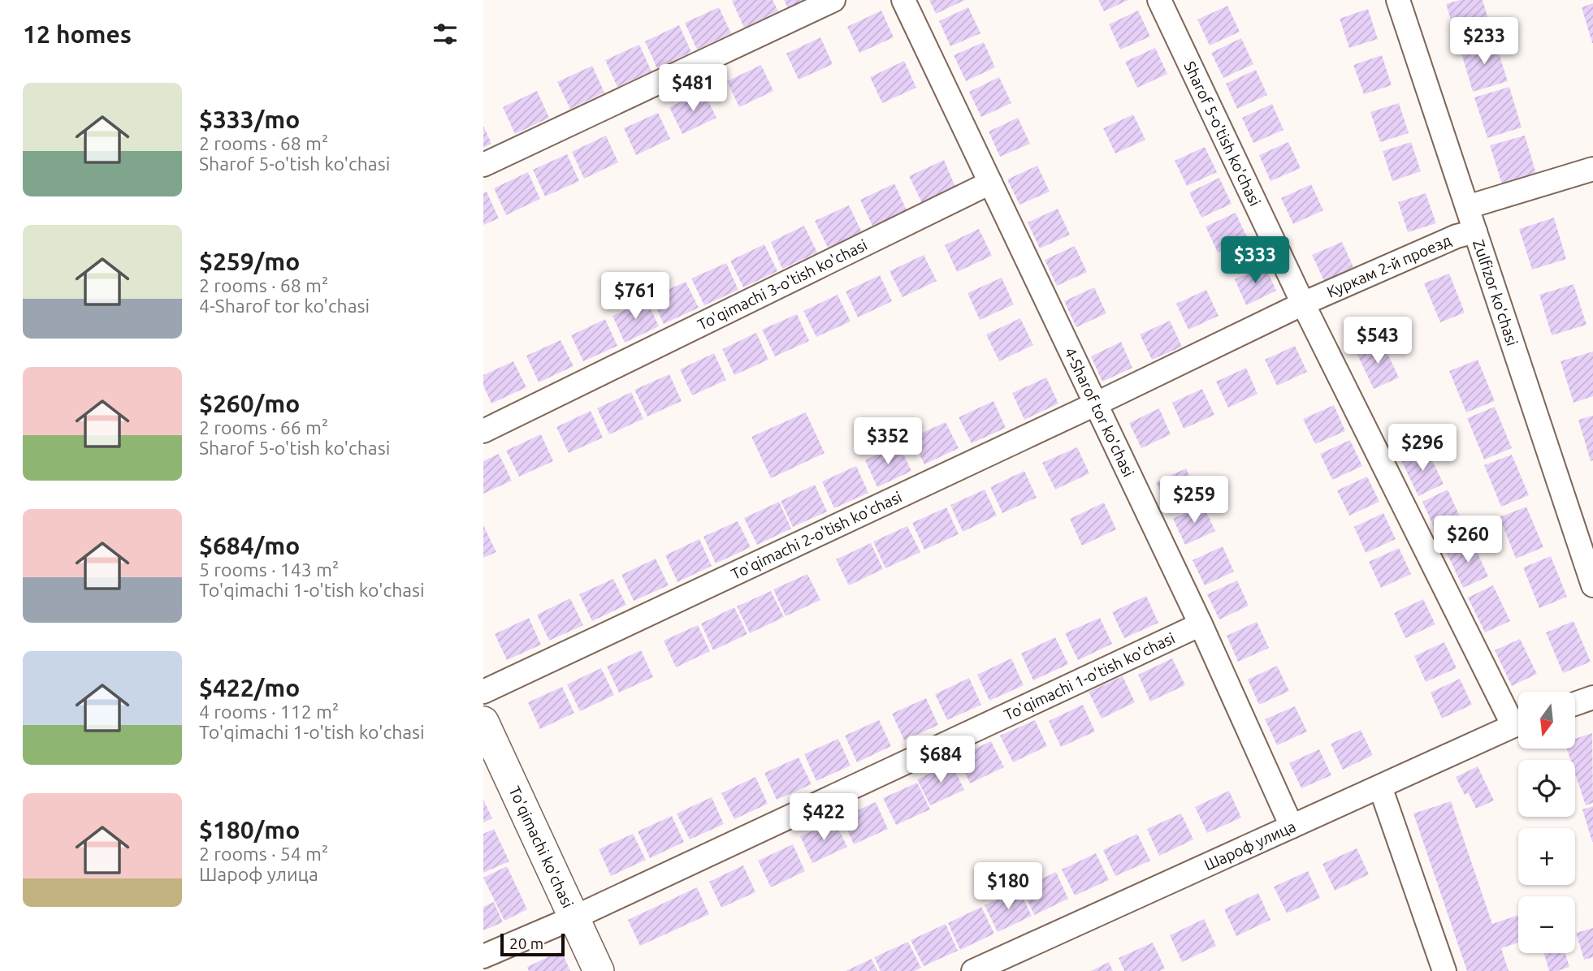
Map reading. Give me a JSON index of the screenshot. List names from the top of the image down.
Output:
{
  "streets": {
    "main road": ["To'qimachi ko'chasi"],
    "street": [
      "Sharof 5-o'tish ko'chasi",
      "Куркам 2-й проезд",
      "To'qimachi 3-o'tish ko'chasi",
      "Zulfizor ko'chasi",
      "4-Sharof tor ko'chasi",
      "To'qimachi 2-o'tish ko'chasi",
      "To'qimachi 1-o'tish ko'chasi",
      "Шароф улица"
    ]
  },
  "crossings": [
    ["Sharof 5-o'tish ko'chasi", "Куркам 2-й проезд"],
    ["Sharof 5-o'tish ko'chasi", "To'qimachi 2-o'tish ko'chasi"],
    ["Куркам 2-й проезд", "Zulfizor ko'chasi"],
    ["Куркам 2-й проезд", "To'qimachi 2-o'tish ko'chasi"],
    ["To'qimachi 3-o'tish ko'chasi", "4-Sharof tor ko'chasi"],
    ["4-Sharof tor ko'chasi", "To'qimachi 2-o'tish ko'chasi"],
    ["4-Sharof tor ko'chasi", "To'qimachi 1-o'tish ko'chasi"],
    ["4-Sharof tor ko'chasi", "Шароф улица"],
    ["To'qimachi 1-o'tish ko'chasi", "To'qimachi ko'chasi"]
  ],
  "scale_bar": "20 m",
  "north": "bottom",
  "page": {
    "heading": "12 homes",
    "price": [
      "$233",
      "$481",
      "$333",
      "$761",
      "$543",
      "$352",
      "$296",
      "$259",
      "$260",
      "$684",
      "$422",
      "$180"
    ],
    "list": [
      {
        "name": "$333/mo",
        "note": "2 rooms · 68 m² · Sharof 5-o'tish ko'chasi"
      },
      {
        "name": "$259/mo",
        "note": "2 rooms · 68 m² · 4-Sharof tor ko'chasi"
      },
      {
        "name": "$260/mo",
        "note": "2 rooms · 66 m² · Sharof 5-o'tish ko'chasi"
      },
      {
        "name": "$684/mo",
        "note": "5 rooms · 143 m² · To'qimachi 1-o'tish ko'chasi"
      },
      {
        "name": "$422/mo",
        "note": "4 rooms · 112 m² · To'qimachi 1-o'tish ko'chasi"
      },
      {
        "name": "$180/mo",
        "note": "2 rooms · 54 m² · Шароф улица"
      }
    ],
    "map_buttons": ["+", "−"],
    "scale": "20 m"
  }
}
